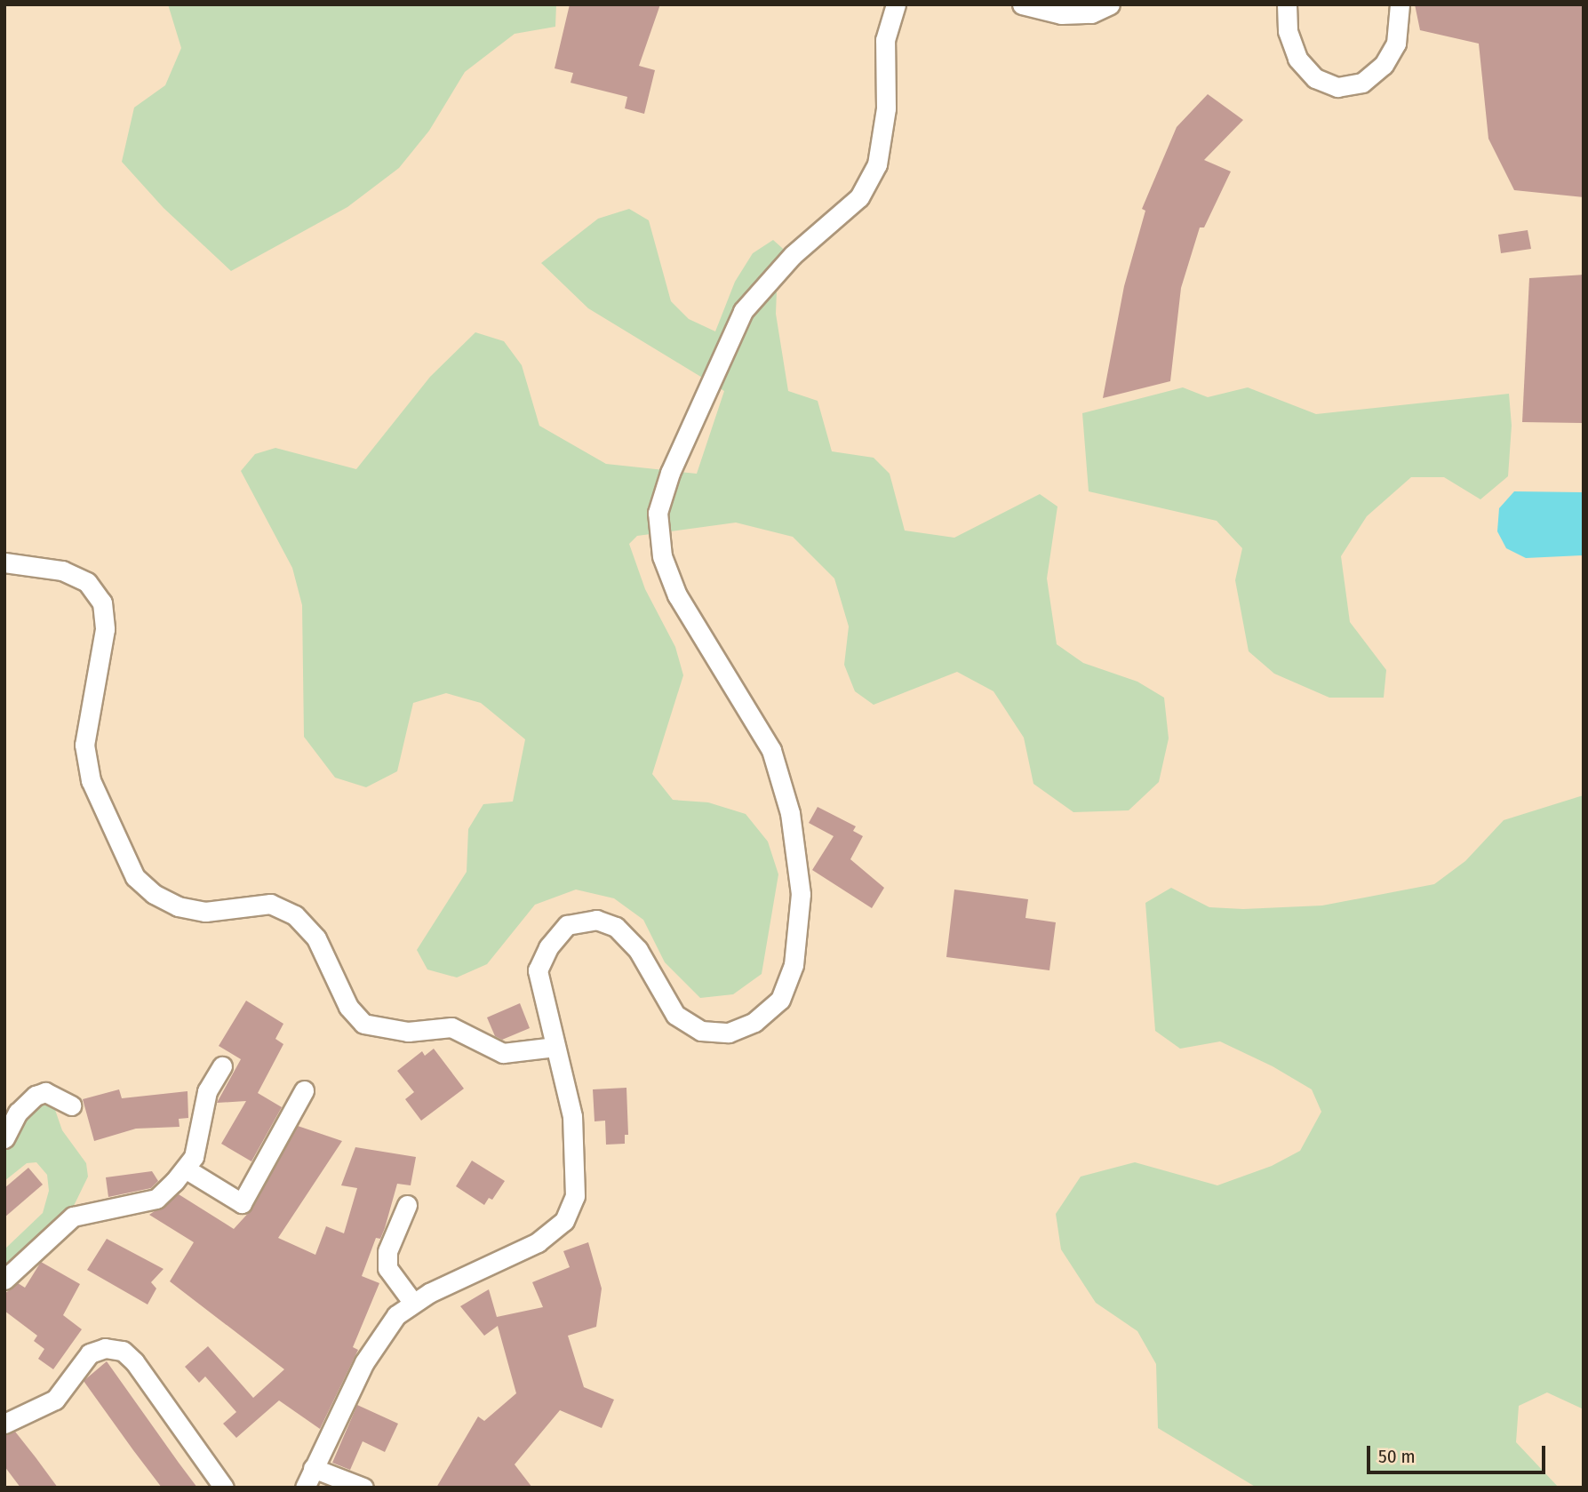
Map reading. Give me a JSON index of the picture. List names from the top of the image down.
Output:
{
  "scale_bar": "50 m"
}
